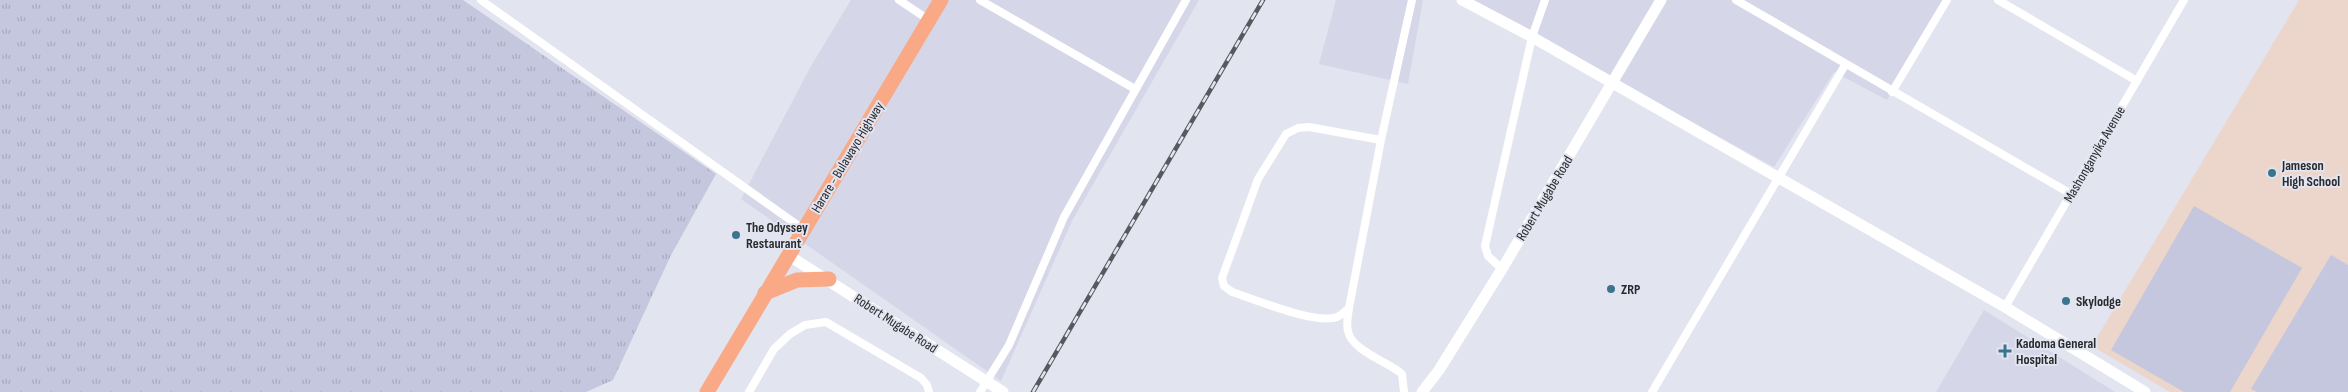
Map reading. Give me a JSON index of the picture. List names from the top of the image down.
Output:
{
  "streets": {
    "highway": ["Harare - Bulawayo Highway"],
    "main road": ["Robert Mugabe Road"],
    "street": ["Mashonganyika Avenue"]
  },
  "crossings": [
    ["Harare - Bulawayo Highway", "Robert Mugabe Road"]
  ],
  "places": {
    "other": [
      "Jameson High School",
      "The Odyssey Restaurant",
      "ZRP",
      "Skylodge"
    ],
    "health": ["Kadoma General Hospital"]
  }
}
